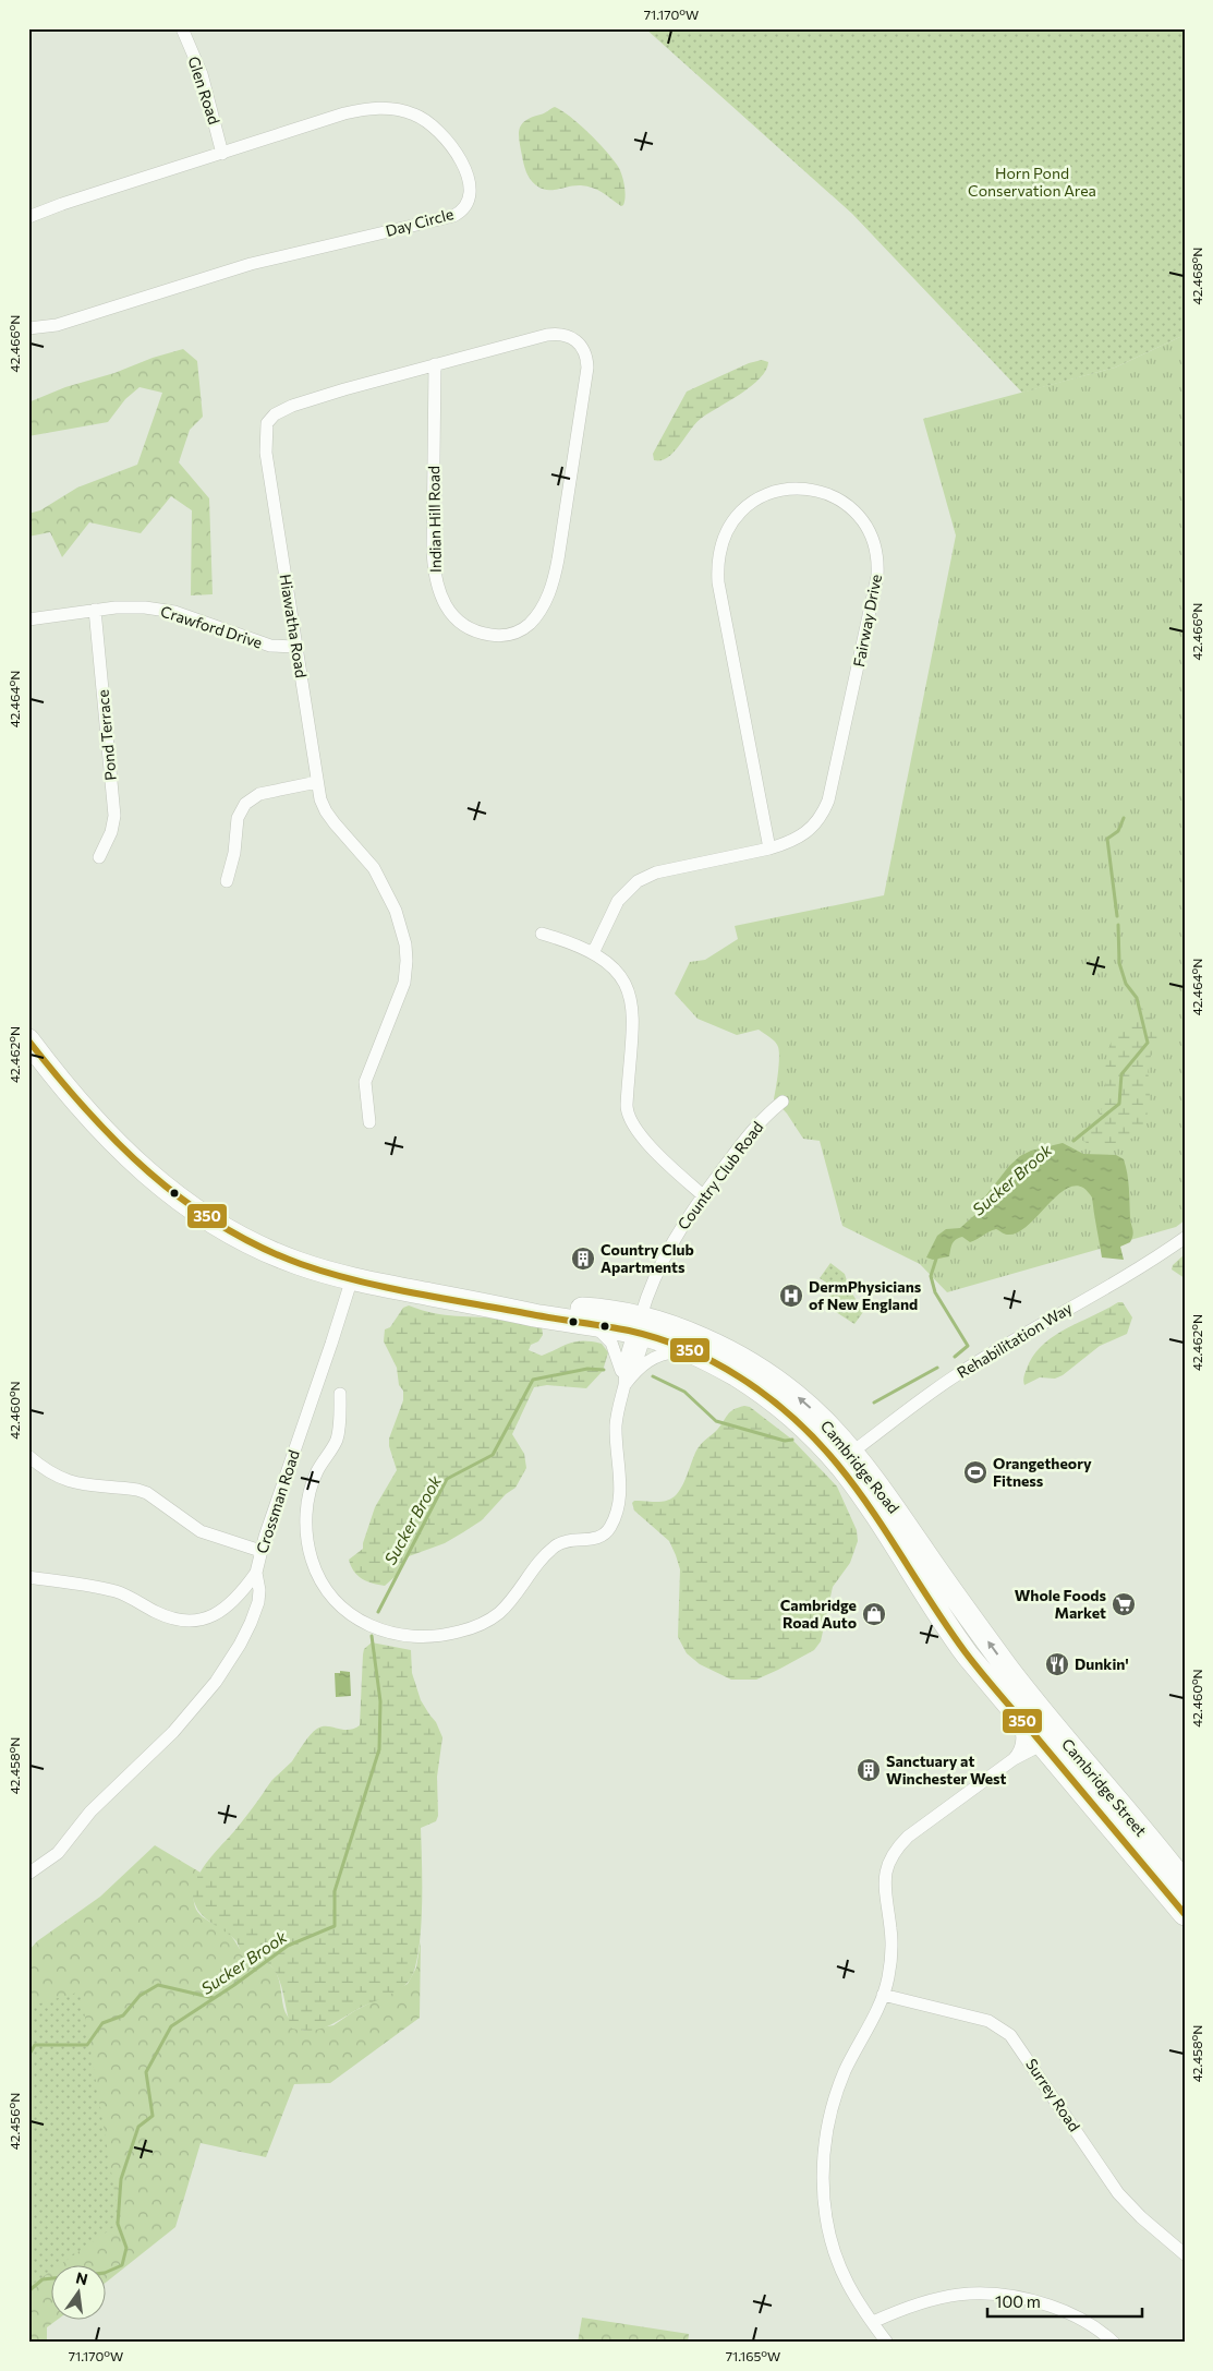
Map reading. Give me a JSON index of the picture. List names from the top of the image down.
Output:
{
  "streets": {
    "highway": ["Cambridge Road", "Cambridge Street"],
    "street": [
      "Glen Road",
      "Day Circle",
      "Indian Hill Road",
      "Fairway Drive",
      "Hiawatha Road",
      "Crawford Drive",
      "Pond Terrace",
      "Country Club Road",
      "Rehabilitation Way",
      "Crossman Road",
      "Surrey Road"
    ]
  },
  "crossings": [
    ["Glen Road", "Day Circle"],
    ["Indian Hill Road", "Hiawatha Road"],
    ["Hiawatha Road", "Crawford Drive"],
    ["Crawford Drive", "Pond Terrace"],
    ["Country Club Road", "Cambridge Road"],
    ["Rehabilitation Way", "Cambridge Road"],
    ["Cambridge Road", "Crossman Road"],
    ["Cambridge Road", "Cambridge Street"]
  ],
  "water": ["Sucker Brook"],
  "parks": ["Horn Pond Conservation Area"],
  "places": {
    "building": ["Country Club Apartments", "Sanctuary at Winchester West"],
    "hospital": ["DermPhysicians of New England"],
    "sports": ["Orangetheory Fitness"],
    "supermarket": ["Whole Foods Market"],
    "shop": ["Cambridge Road Auto"],
    "restaurant": ["Dunkin'"]
  },
  "lines": ["transit line 350"],
  "scale_bar": "100 m",
  "north": "top",
  "coordinates": [
    "71.170°W",
    "42.468°N",
    "42.466°N",
    "42.464°N",
    "42.462°N",
    "42.460°N",
    "42.458°N",
    "42.456°N",
    "71.165°W"
  ]
}
